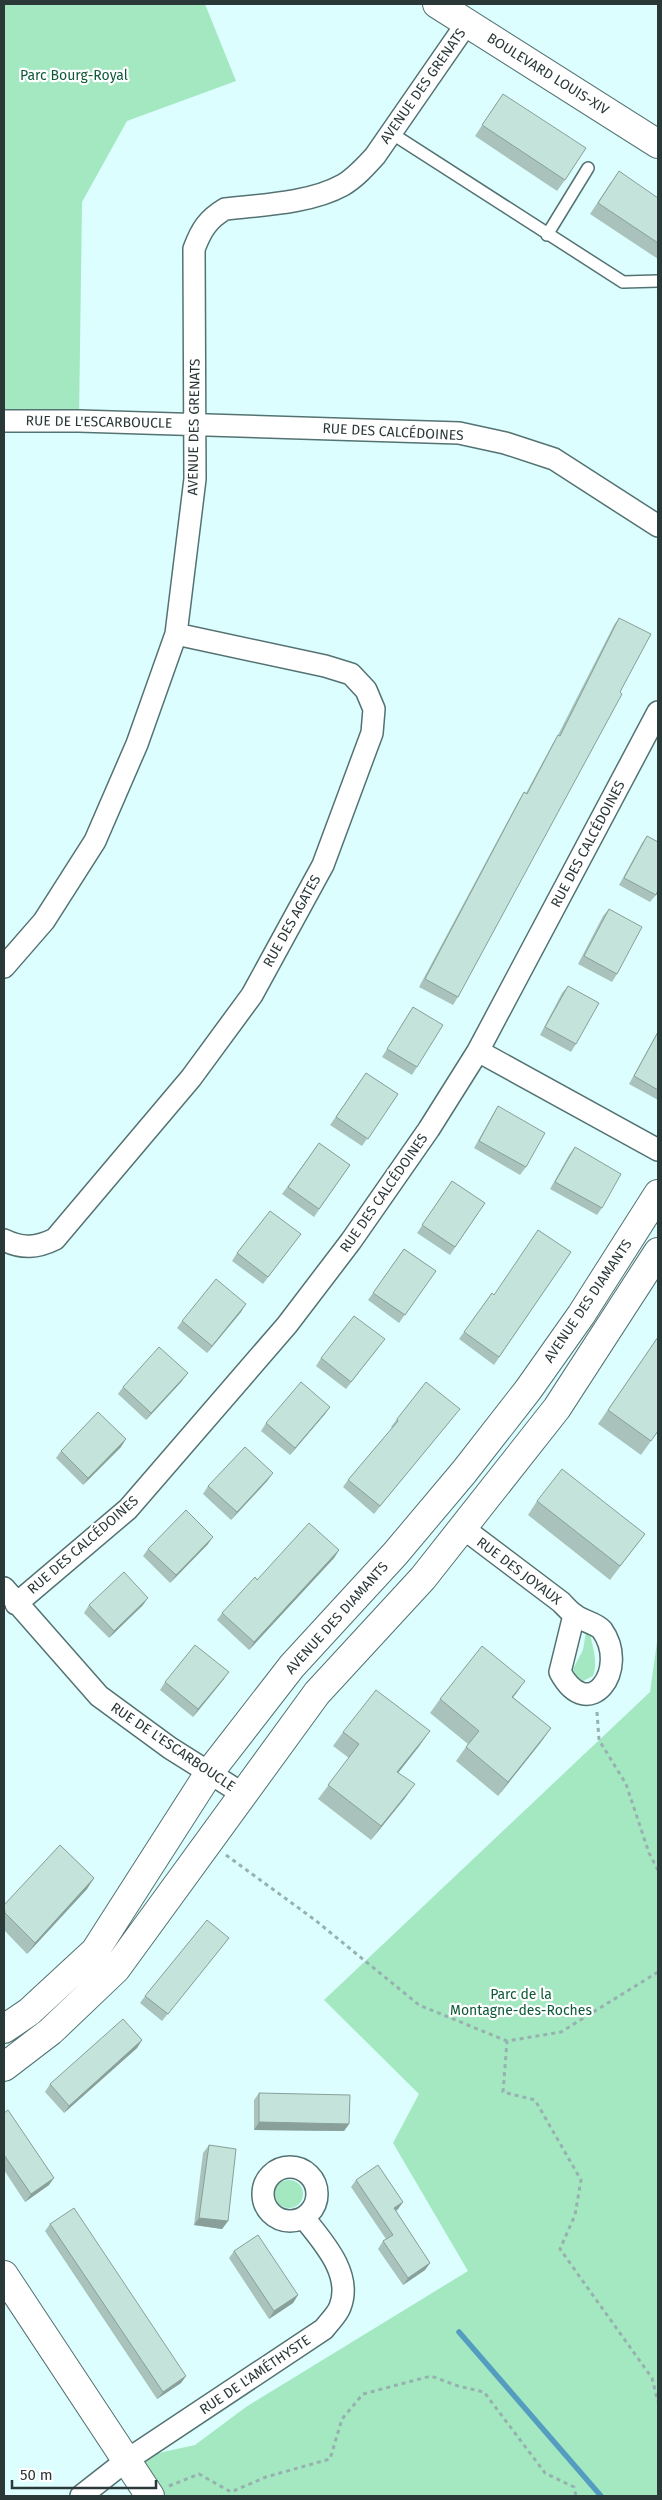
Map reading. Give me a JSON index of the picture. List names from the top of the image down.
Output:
{
  "streets": {
    "street": [
      "BOULEVARD LOUIS-XIV",
      "AVENUE DES GRENATS",
      "RUE DE L'ESCARBOUCLE",
      "RUE DES CALCÉDOINES",
      "RUE DES AGATES",
      "AVENUE DES DIAMANTS",
      "RUE DES JOYAUX",
      "RUE DE L'AMÉTHYSTE"
    ]
  },
  "crossings": [
    ["BOULEVARD LOUIS-XIV", "AVENUE DES GRENATS"],
    ["AVENUE DES GRENATS", "RUE DE L'ESCARBOUCLE"],
    ["AVENUE DES GRENATS", "RUE DES CALCÉDOINES"],
    ["AVENUE DES GRENATS", "RUE DES AGATES"],
    ["RUE DE L'ESCARBOUCLE", "RUE DES CALCÉDOINES"],
    ["RUE DE L'ESCARBOUCLE", "AVENUE DES DIAMANTS"]
  ],
  "parks": ["Parc Bourg-Royal", "Parc de la Montagne-des-Roches"],
  "scale_bar": "50 m"
}
